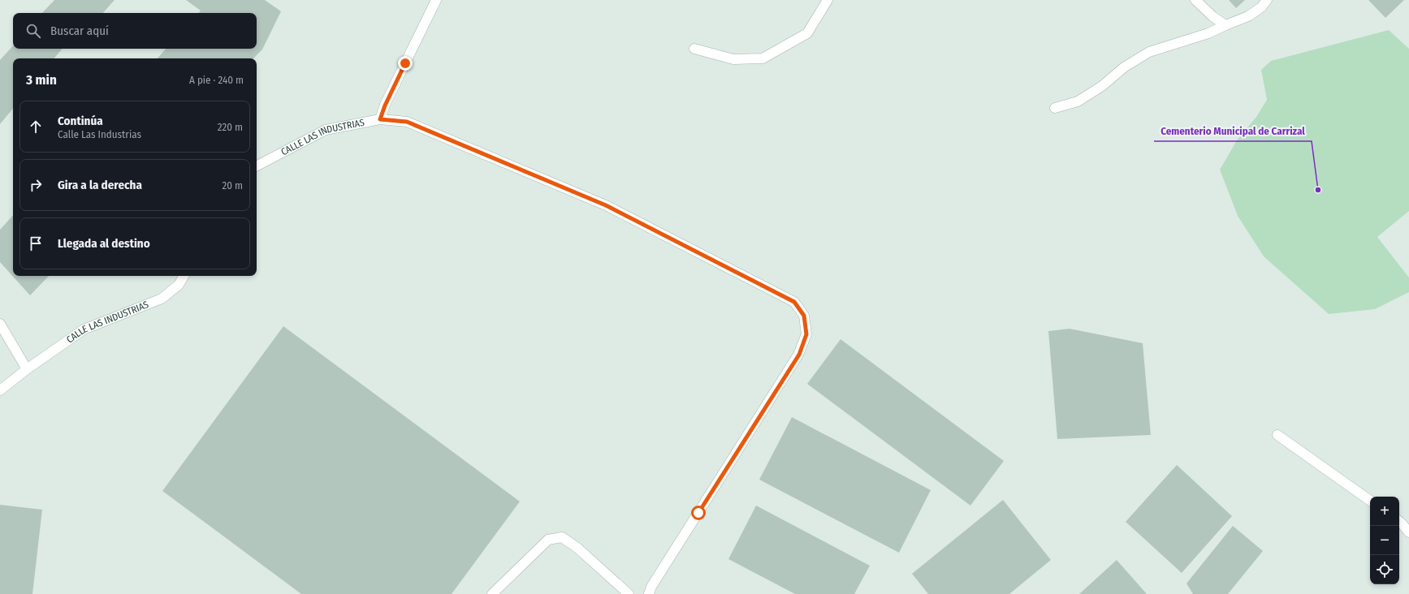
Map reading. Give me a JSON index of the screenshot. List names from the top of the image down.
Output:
{
  "streets": {
    "street": ["CALLE LAS INDUSTRIAS"]
  },
  "places": ["Cementerio Municipal de Carrizal"],
  "page": {
    "search": "Buscar aquí",
    "heading": ["3 min", "A pie · 240 m"],
    "list": [
      ["Continúa", "Calle Las Industrias", "220 m"],
      ["Gira a la derecha", "20 m"],
      "Llegada al destino"
    ],
    "map_buttons": ["+", "−"]
  }
}
